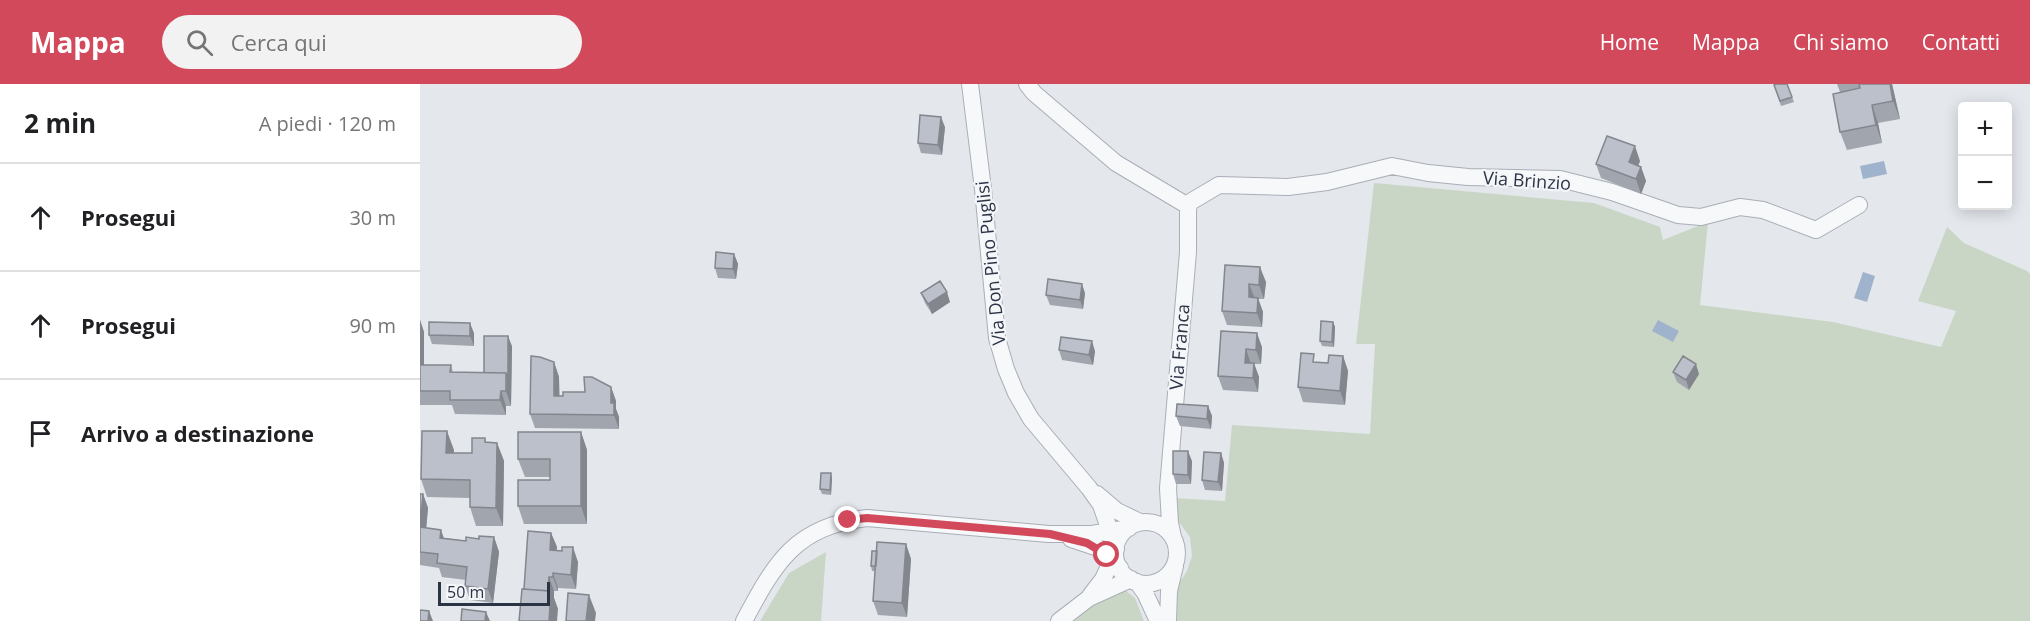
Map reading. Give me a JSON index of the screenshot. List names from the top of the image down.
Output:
{
  "streets": {
    "street": ["Via Brinzio", "Via Don Pino Puglisi", "Via Franca"]
  },
  "crossings": [
    ["Via Brinzio", "Via Franca"]
  ],
  "scale_bar": "50 m",
  "page": {
    "header": "Mappa",
    "search": "Cerca qui",
    "nav": [
      "Home",
      "Mappa",
      "Chi siamo",
      "Contatti"
    ],
    "heading": ["2 min", "A piedi · 120 m"],
    "map_buttons": ["+", "−"],
    "list": [
      ["Prosegui", "30 m"],
      ["Prosegui", "90 m"],
      "Arrivo a destinazione"
    ],
    "scale": "50 m"
  }
}
